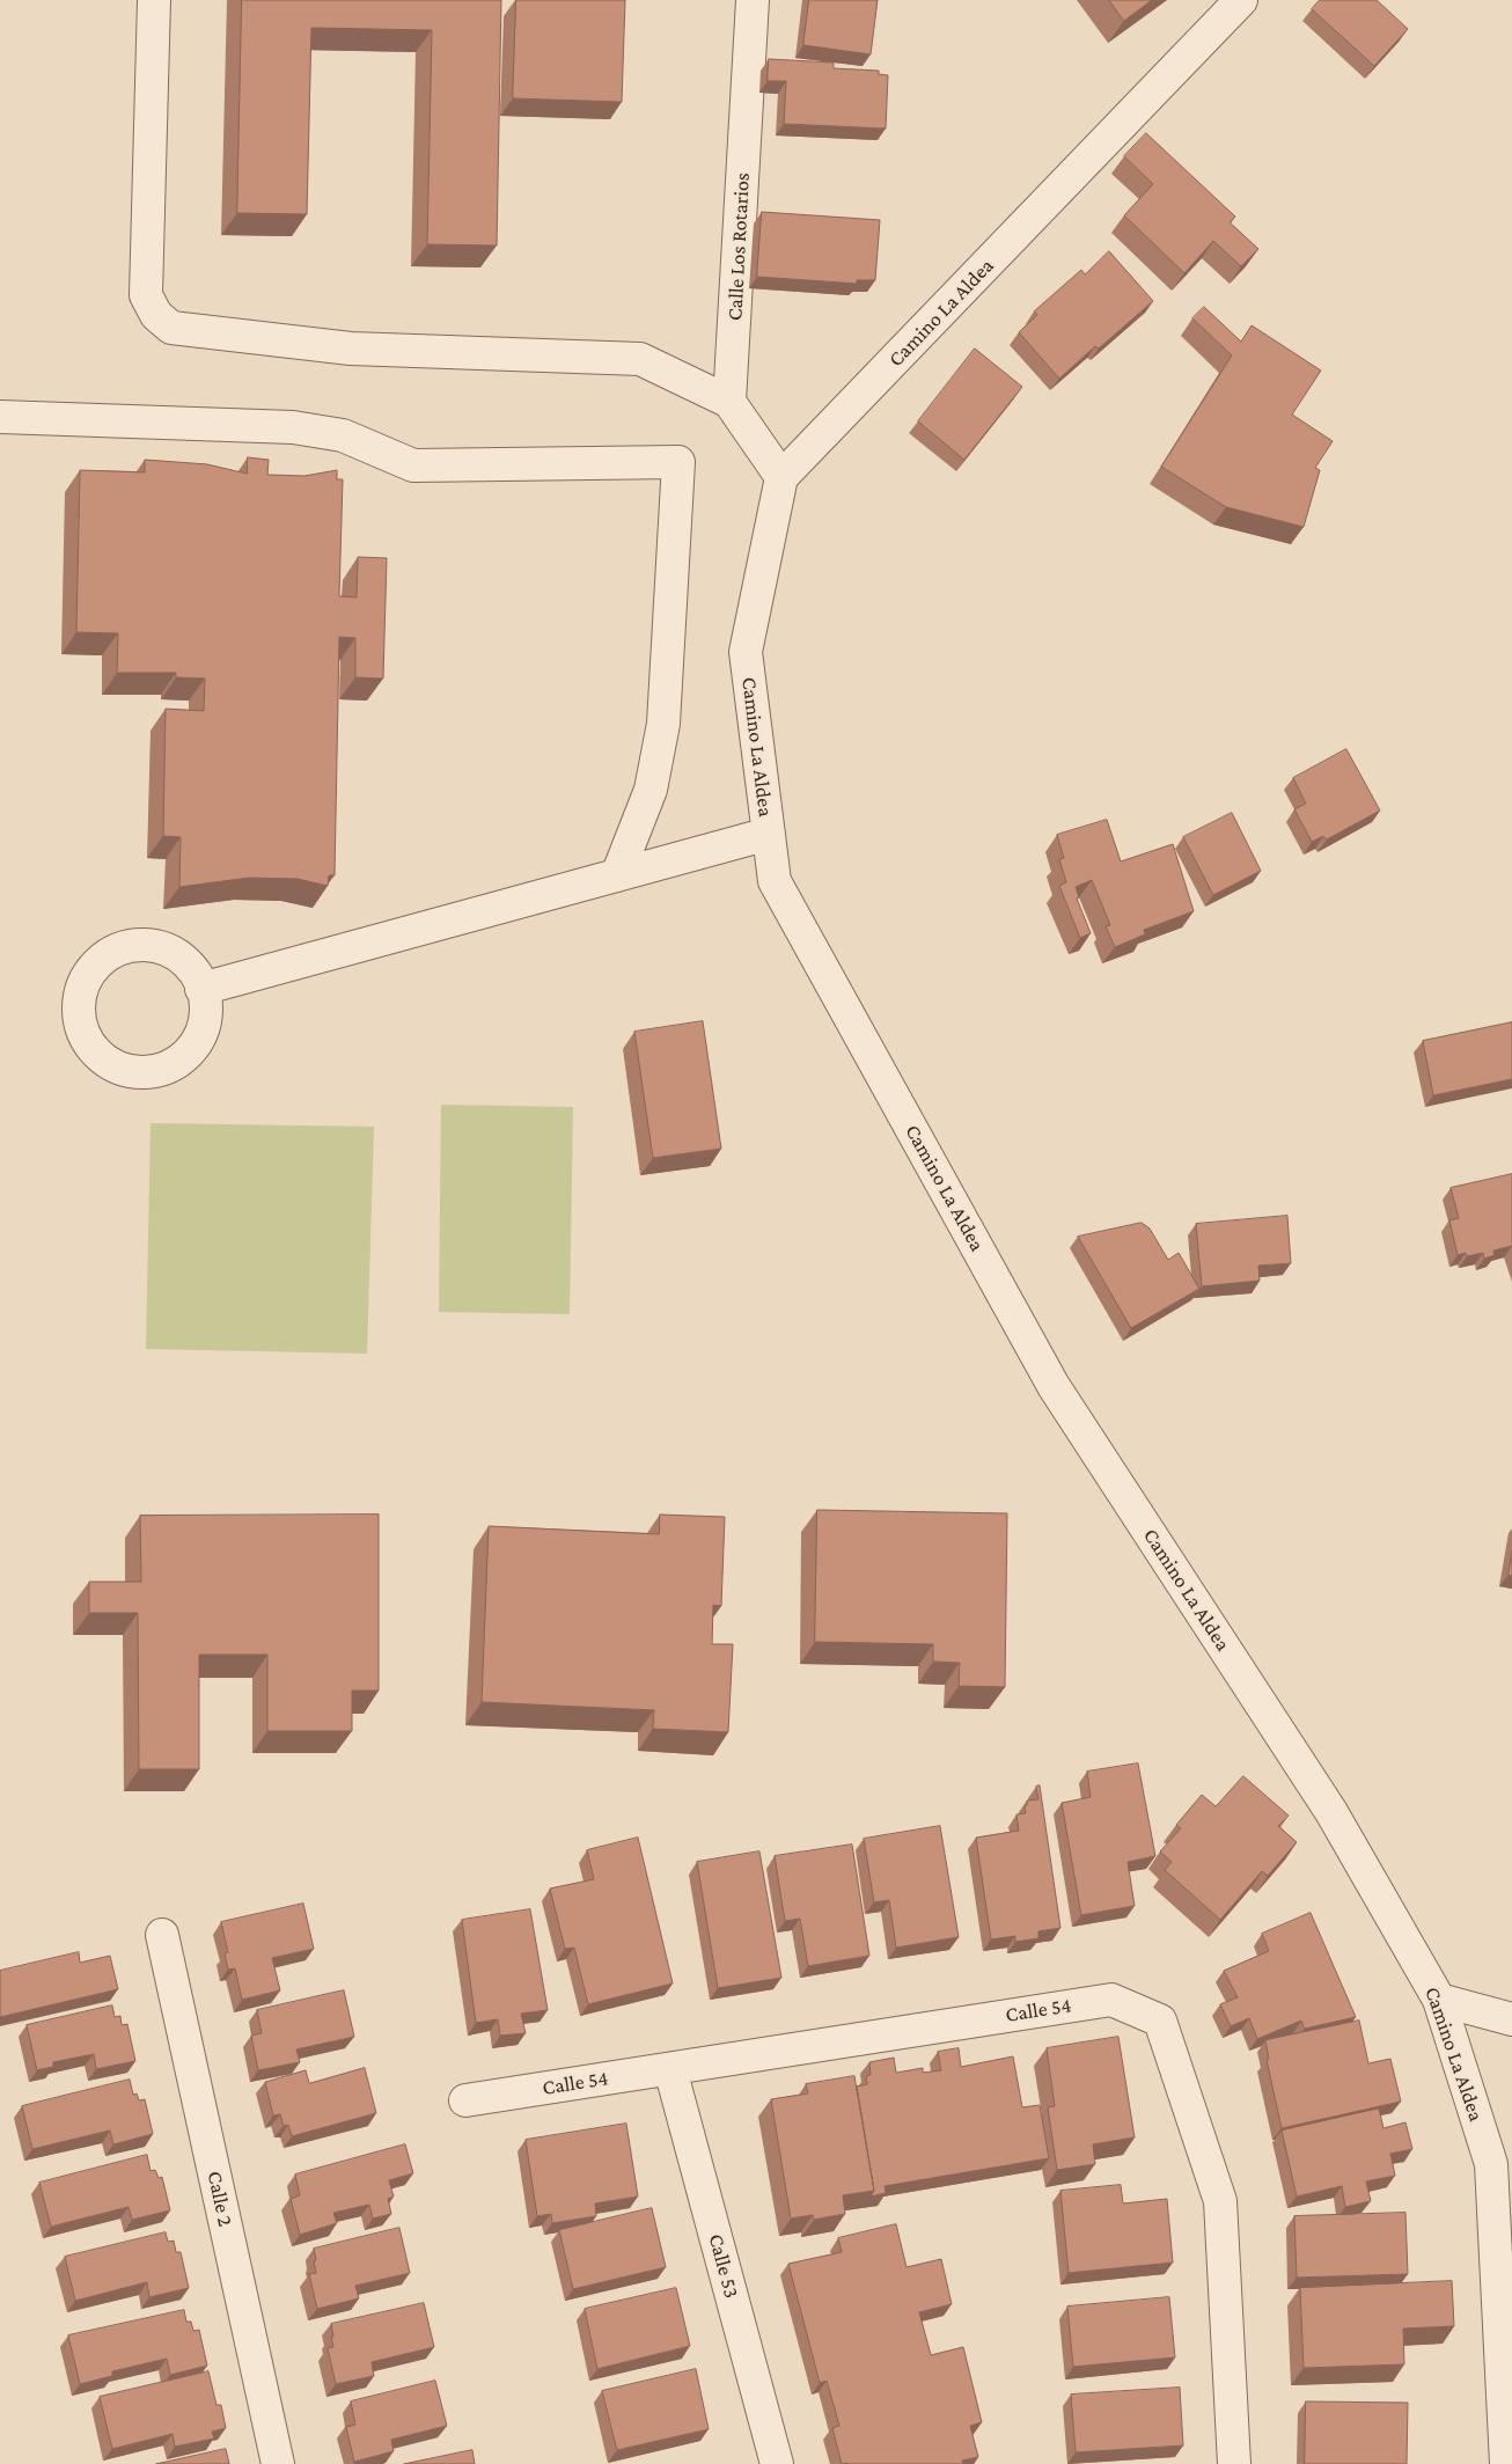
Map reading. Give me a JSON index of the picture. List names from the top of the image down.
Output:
{
  "streets": {
    "street": [
      "Calle Los Rotarios",
      "Camino La Aldea",
      "Calle 54",
      "Calle 2",
      "Calle 53"
    ]
  },
  "crossings": [
    ["Calle 54", "Calle 53"]
  ]
}
